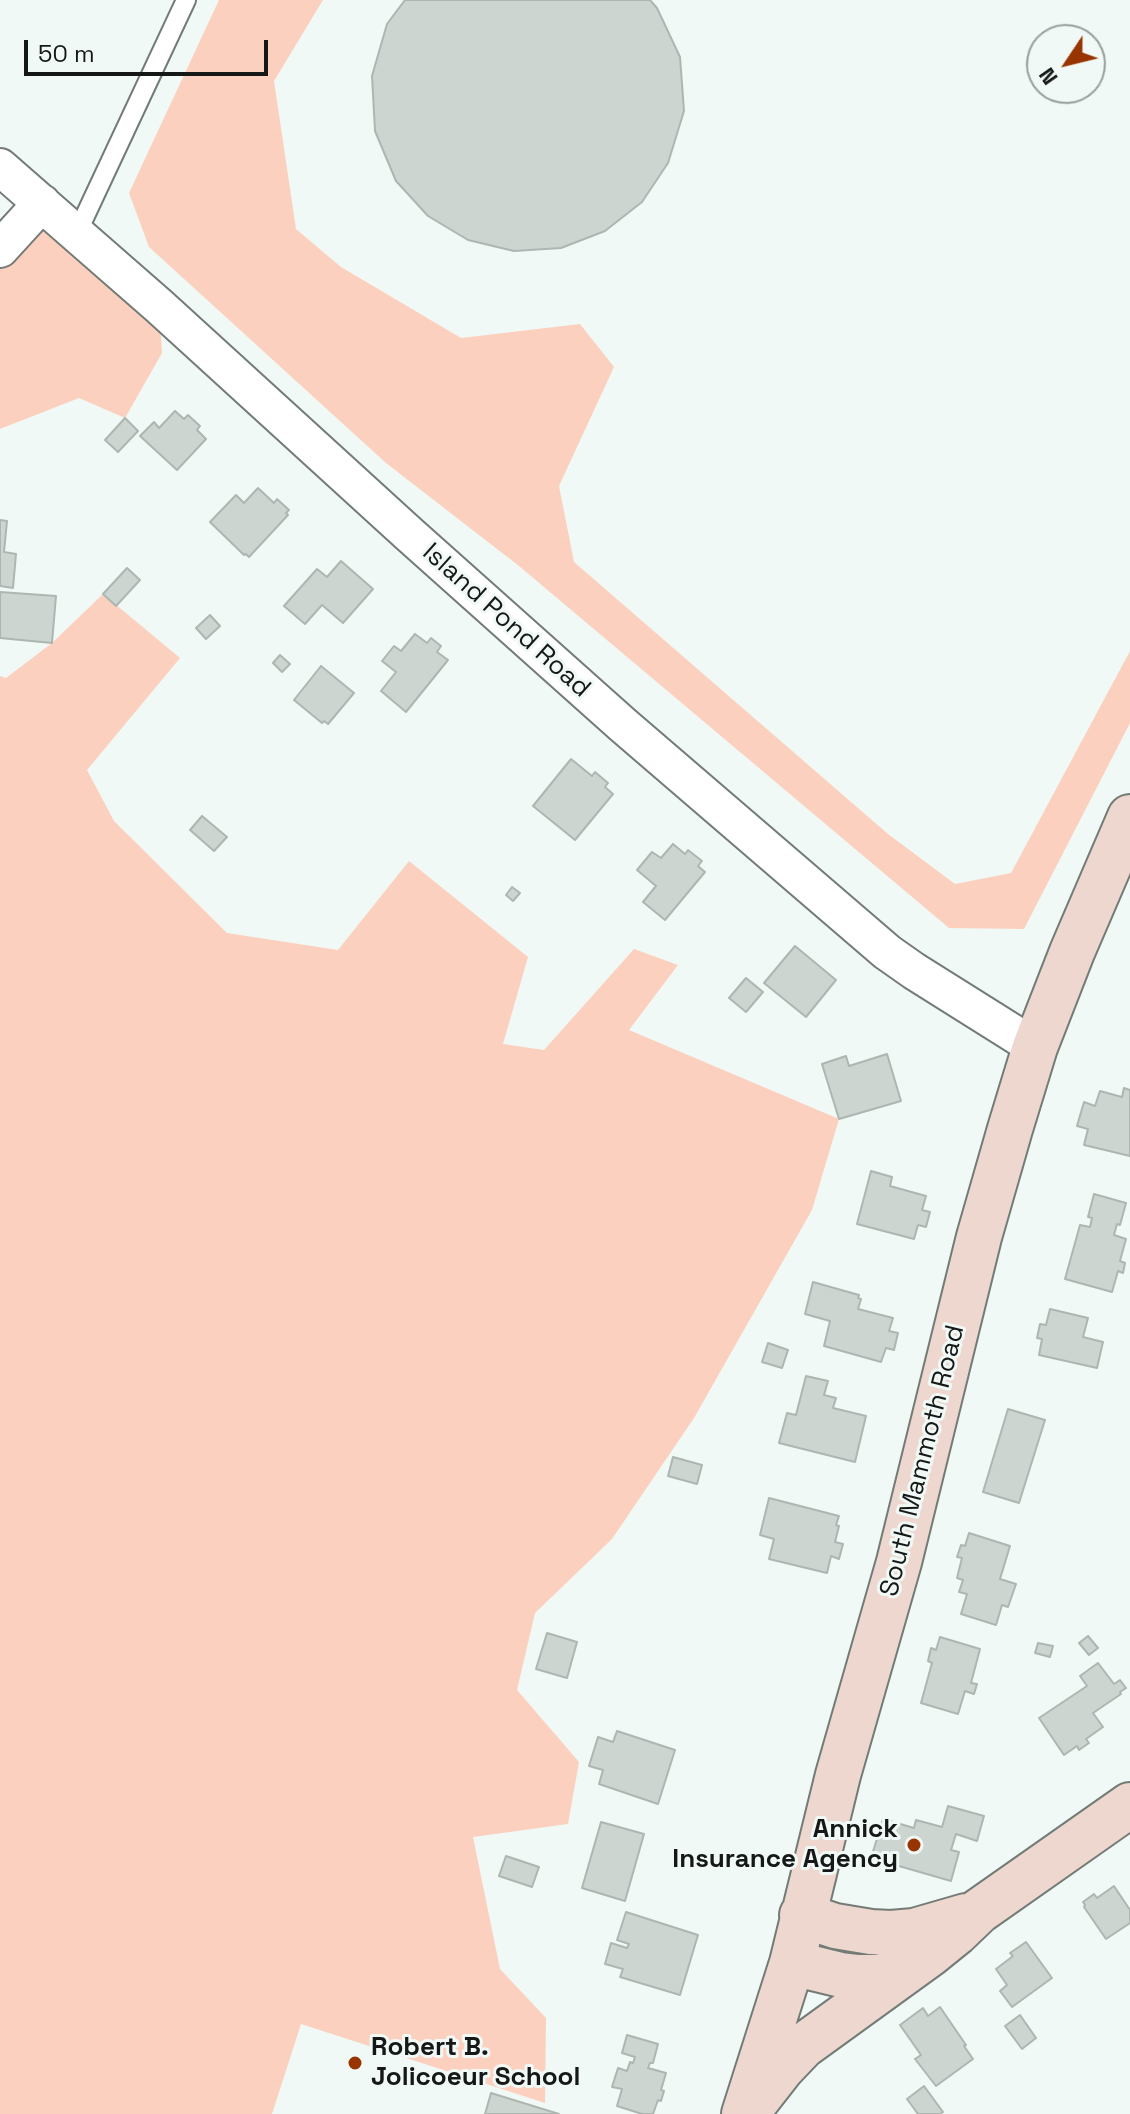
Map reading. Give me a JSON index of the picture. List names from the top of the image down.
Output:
{
  "streets": {
    "main road": ["South Mammoth Road"],
    "street": ["Island Pond Road"]
  },
  "crossings": [
    ["Island Pond Road", "South Mammoth Road"]
  ],
  "places": ["Annick Insurance Agency", "Robert B. Jolicoeur School"],
  "scale_bar": "50 m",
  "north": "bottom left"
}
